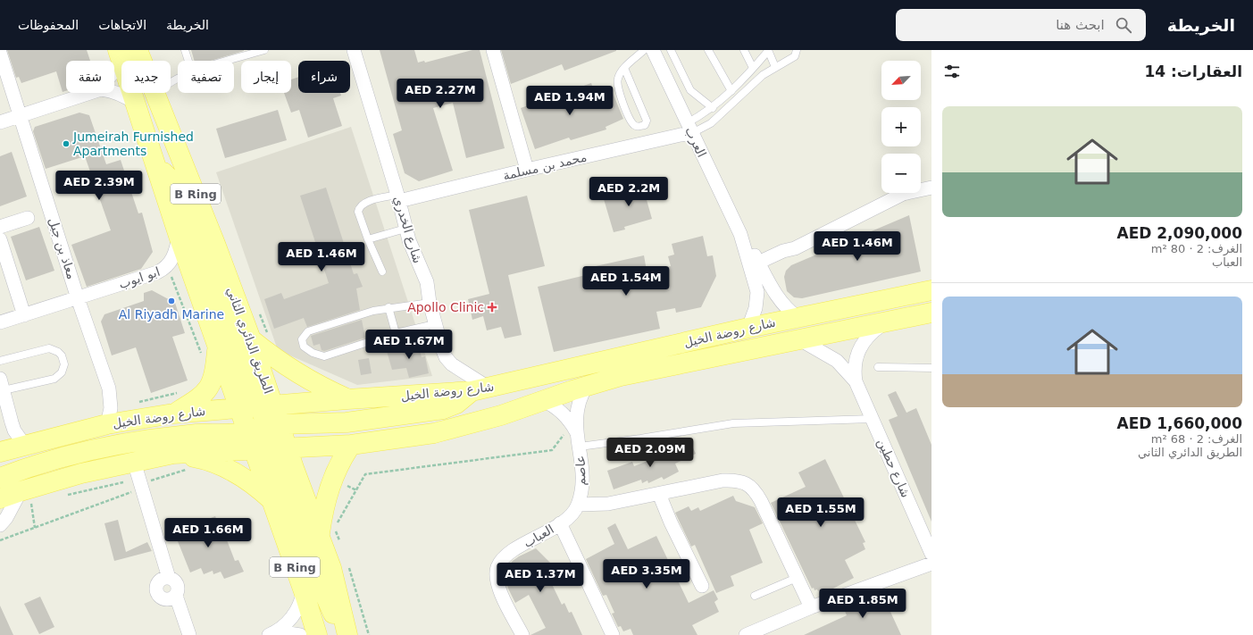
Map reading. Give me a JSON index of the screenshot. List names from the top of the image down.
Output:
{
  "streets": {
    "main road": ["B Ring", "شارع روضة الخيل", "الطريق الدائري الثاني"],
    "street": [
      "العرب",
      "محمد بن مسلمة",
      "شارع الخدري",
      "معاذ بن جبل",
      "ابو ايوب",
      "شارع حطين",
      "عاصم",
      "العباب"
    ]
  },
  "crossings": [
    ["العرب", "محمد بن مسلمة"],
    ["العرب", "شارع روضة الخيل"],
    ["محمد بن مسلمة", "شارع الخدري"],
    ["شارع الخدري", "شارع روضة الخيل"],
    ["معاذ بن جبل", "ابو ايوب"],
    ["معاذ بن جبل", "شارع روضة الخيل"],
    ["ابو ايوب", "الطريق الدائري الثاني"],
    ["شارع روضة الخيل", "الطريق الدائري الثاني"],
    ["شارع روضة الخيل", "شارع حطين"],
    ["شارع روضة الخيل", "عاصم"],
    ["عاصم", "العباب"]
  ],
  "places": {
    "other": ["Jumeirah Furnished Apartments", "Al Riyadh Marine"],
    "health": ["Apollo Clinic"]
  },
  "north": "bottom left",
  "page": {
    "header": "الخريطة",
    "search": "ابحث هنا",
    "nav": ["الخريطة", "الاتجاهات", "المحفوظات"],
    "heading": "العقارات: 14",
    "map_buttons": ["+", "−"],
    "chip": [
      "شراء",
      "إيجار",
      "تصفية",
      "جديد",
      "شقة"
    ],
    "price": [
      "AED 2.27M",
      "AED 1.94M",
      "AED 2.39M",
      "AED 2.2M",
      "AED 1.46M",
      "AED 1.46M",
      "AED 1.54M",
      "AED 1.67M",
      "AED 2.09M",
      "AED 1.55M",
      "AED 1.66M",
      "AED 3.35M",
      "AED 1.37M",
      "AED 1.85M"
    ],
    "list": [
      {
        "name": "AED 2,090,000",
        "note": "الغرف: 2 · 80 m² · العباب"
      },
      {
        "name": "AED 1,660,000",
        "note": "الغرف: 2 · 68 m² · الطريق الدائري الثاني"
      }
    ]
  }
}
